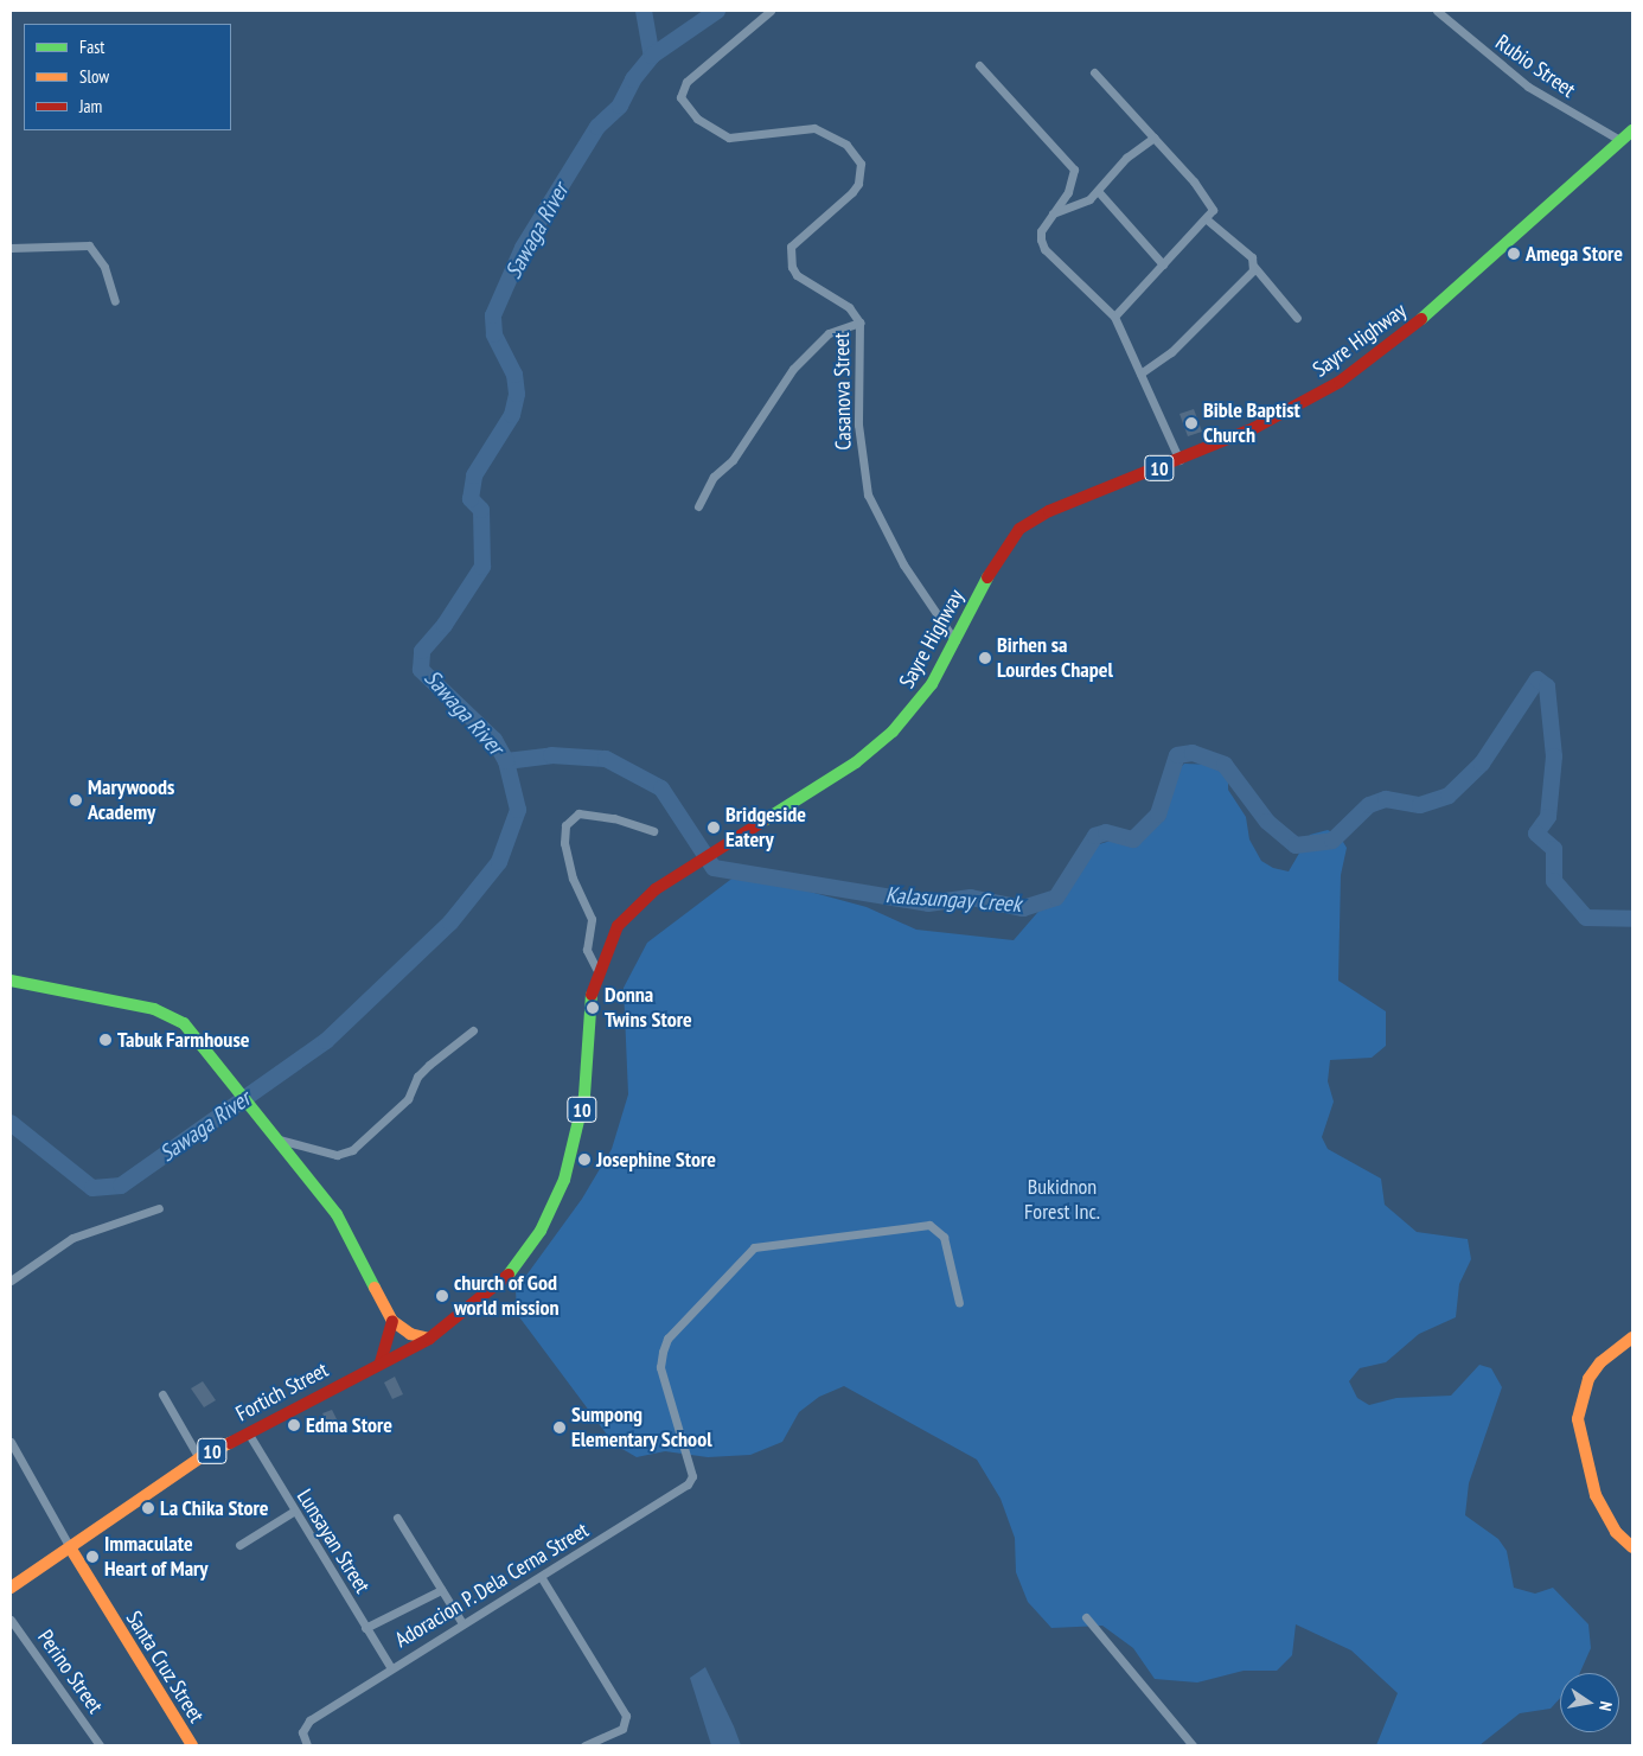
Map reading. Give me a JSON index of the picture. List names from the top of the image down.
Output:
{
  "streets": {
    "main road": [
      "Sayre Highway",
      "10",
      "Fortich Street",
      "Santa Cruz Street"
    ],
    "street": [
      "Rubio Street",
      "Casanova Street",
      "Lunsayan Street",
      "Adoracion P. Dela Cerna Street",
      "Perino Street"
    ]
  },
  "crossings": [
    ["Rubio Street", "Sayre Highway"],
    ["Sayre Highway", "Casanova Street"],
    ["Sayre Highway", "Fortich Street"],
    ["Fortich Street", "Lunsayan Street"],
    ["Fortich Street", "Santa Cruz Street"],
    ["Lunsayan Street", "Adoracion P. Dela Cerna Street"]
  ],
  "water": ["Sawaga River", "Kalasungay Creek"],
  "parks": ["Bukidnon Forest Inc."],
  "places": [
    "Amega Store",
    "Bible Baptist Church",
    "Birhen sa Lourdes Chapel",
    "Marywoods Academy",
    "Bridgeside Eatery",
    "Donna Twins Store",
    "Tabuk Farmhouse",
    "Josephine Store",
    "church of God world mission",
    "Edma Store",
    "Sumpong Elementary School",
    "La Chika Store",
    "Immaculate Heart of Mary"
  ],
  "legend": ["Fast", "Slow", "Jam"],
  "north": "right"
}
